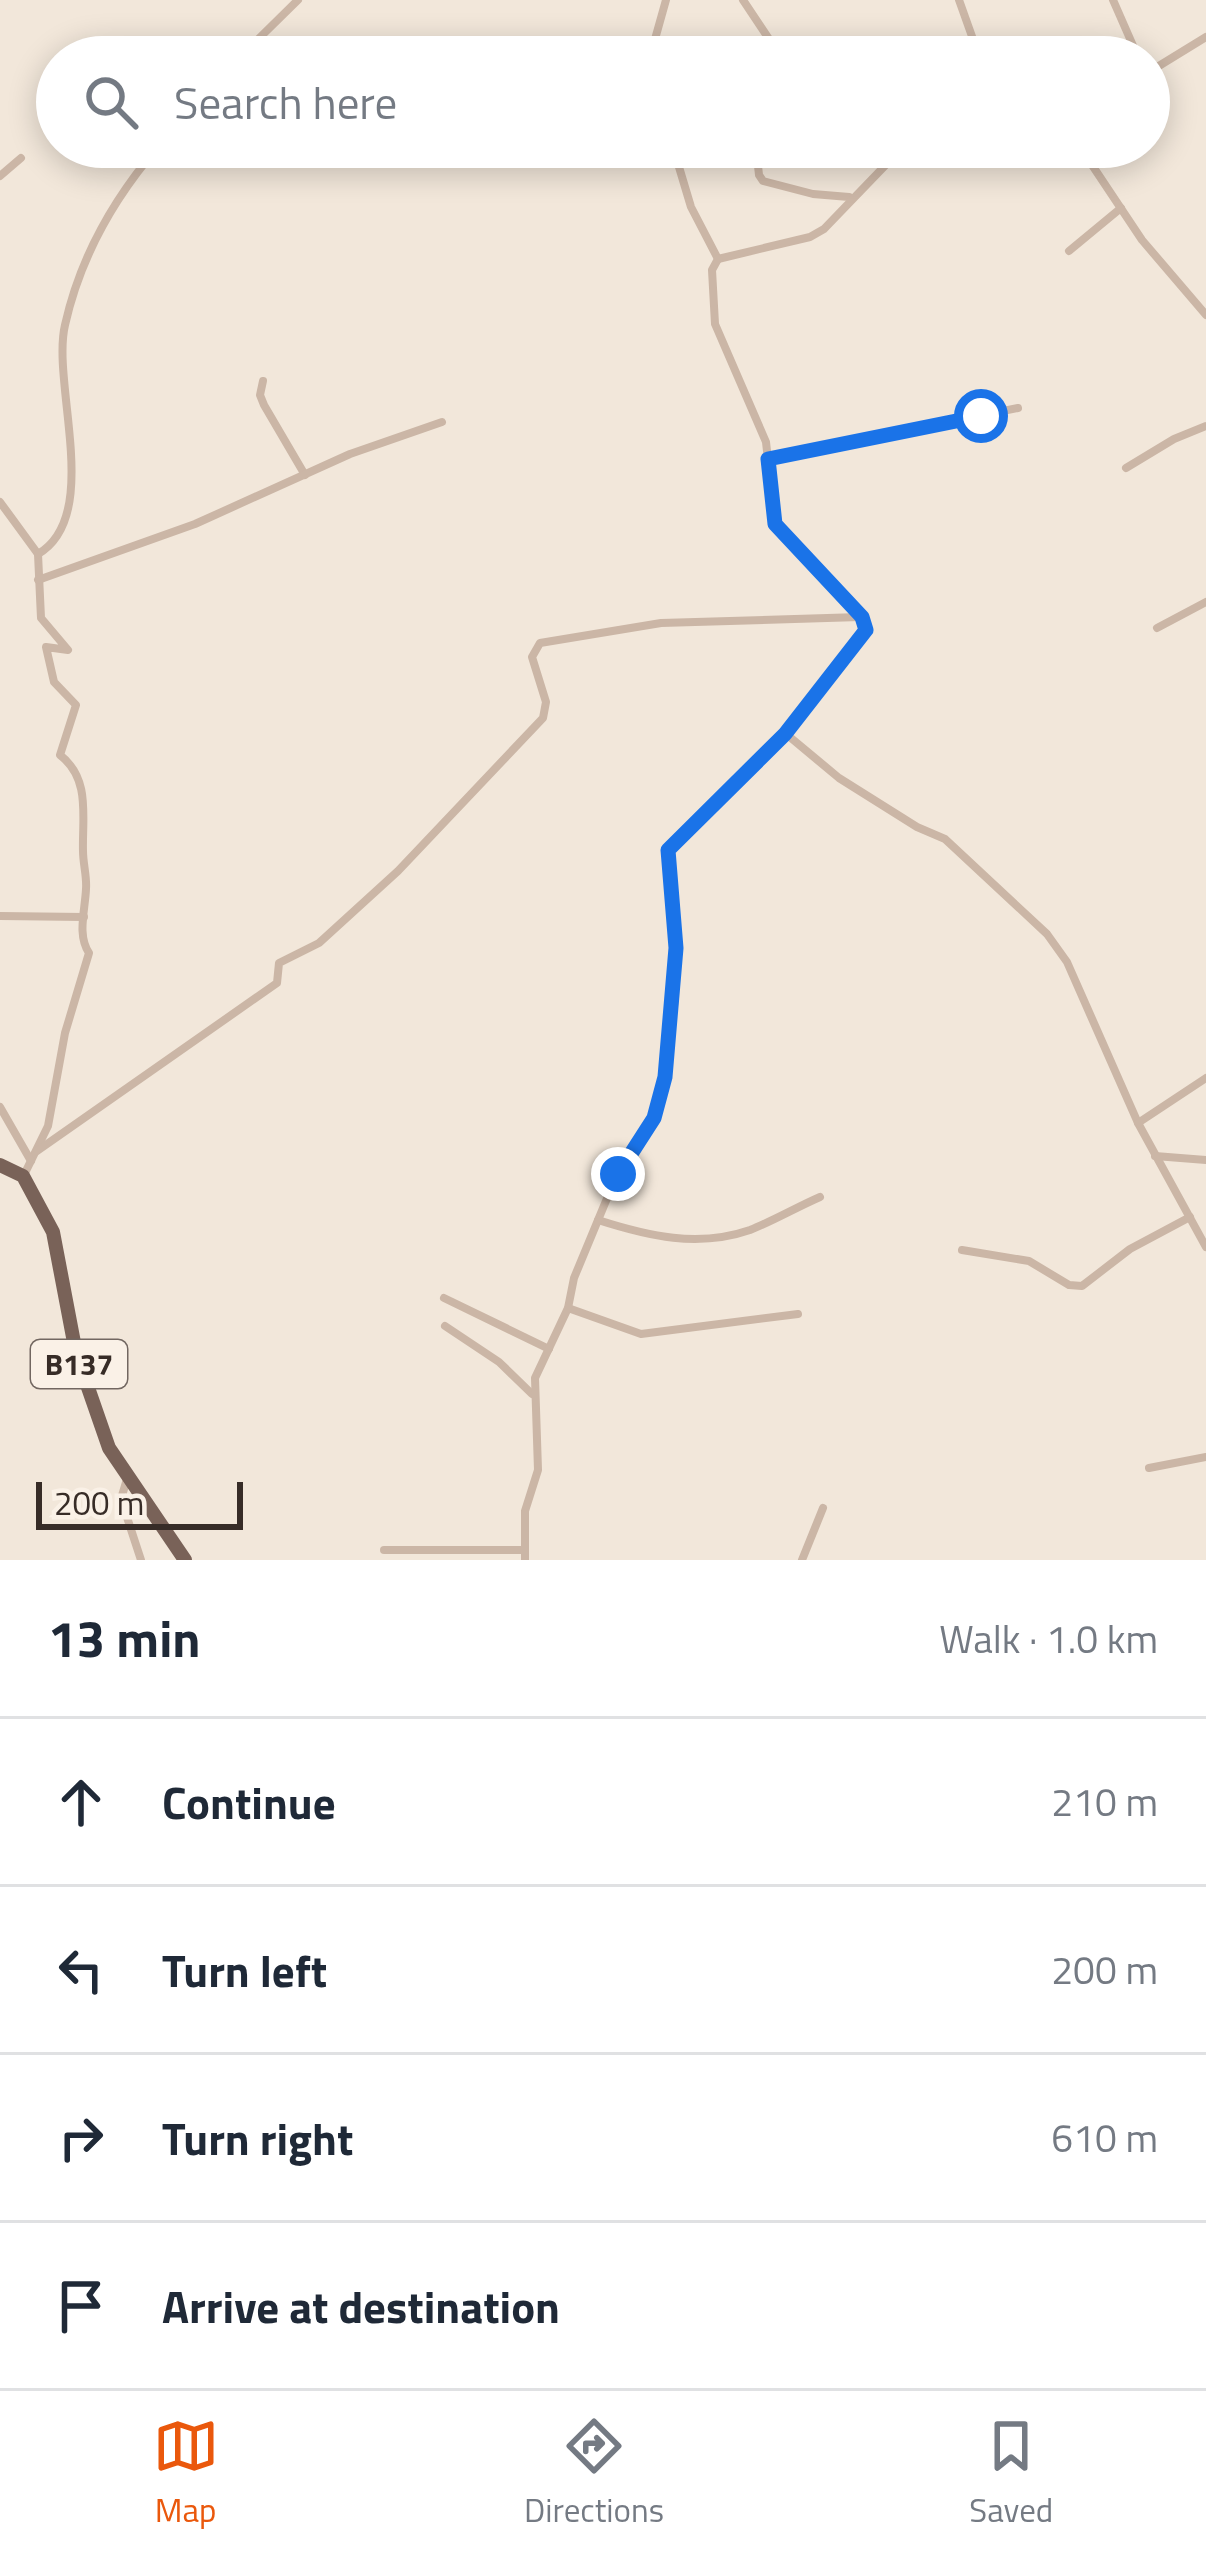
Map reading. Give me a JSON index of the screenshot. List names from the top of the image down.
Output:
{
  "streets": {
    "main road": ["B137"]
  },
  "scale_bar": "200 m",
  "page": {
    "search": "Search here",
    "scale": "200 m",
    "heading": ["13 min", "Walk · 1.0 km"],
    "list": [
      ["Continue", "210 m"],
      ["Turn left", "200 m"],
      ["Turn right", "610 m"],
      "Arrive at destination"
    ],
    "nav": ["Map", "Directions", "Saved"]
  }
}
